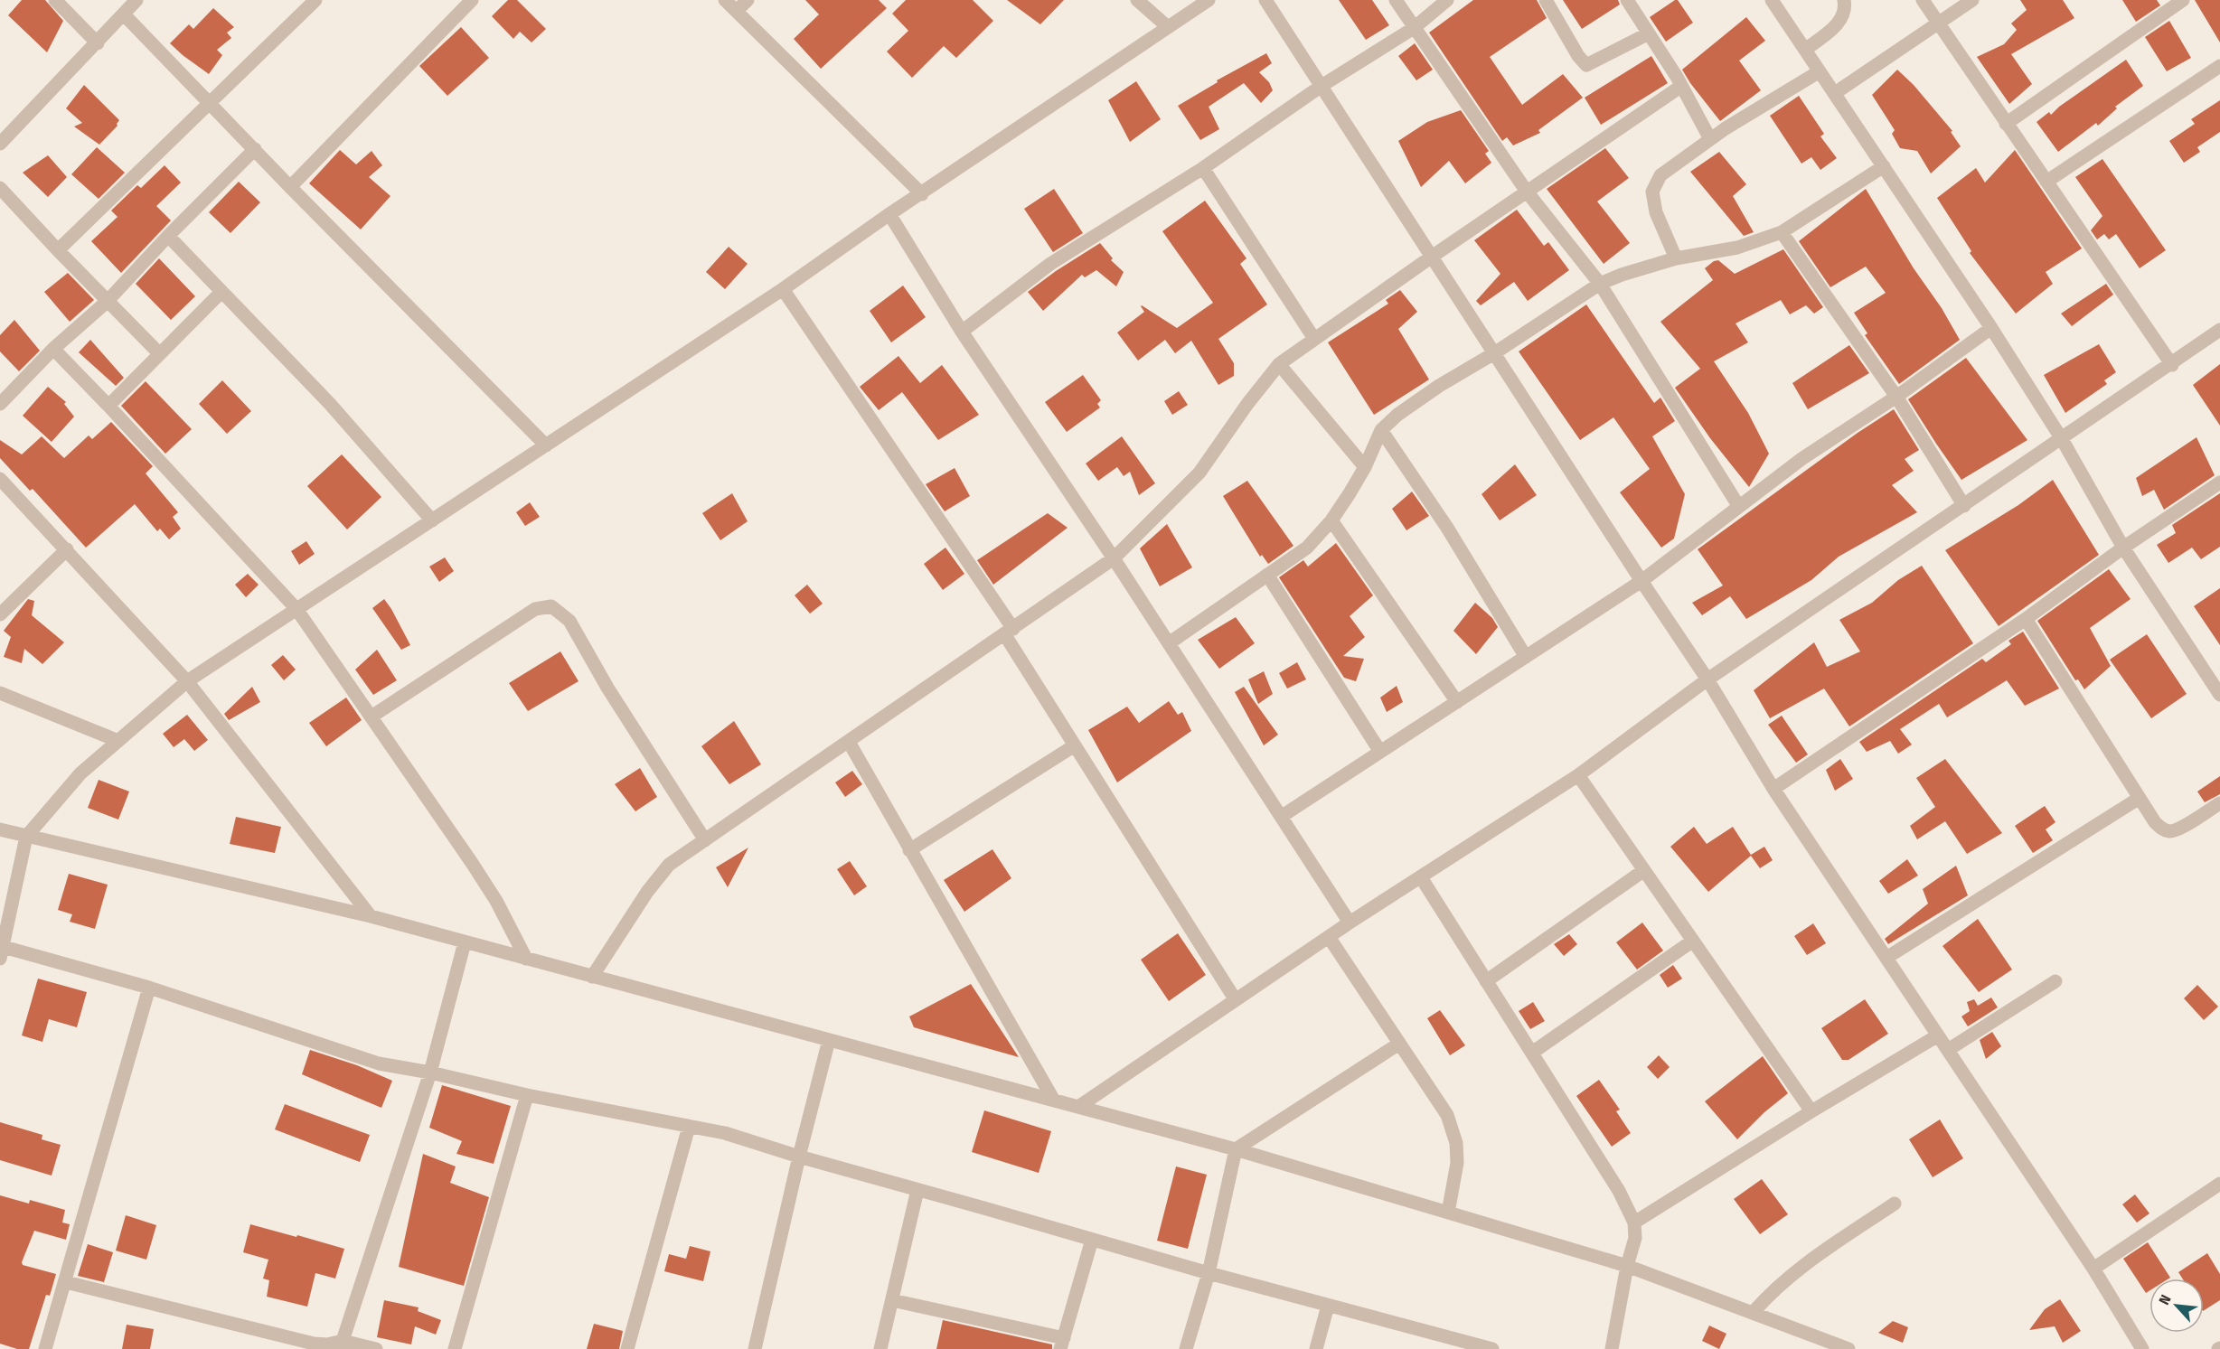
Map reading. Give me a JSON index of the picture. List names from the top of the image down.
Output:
{
  "north": "top left"
}
